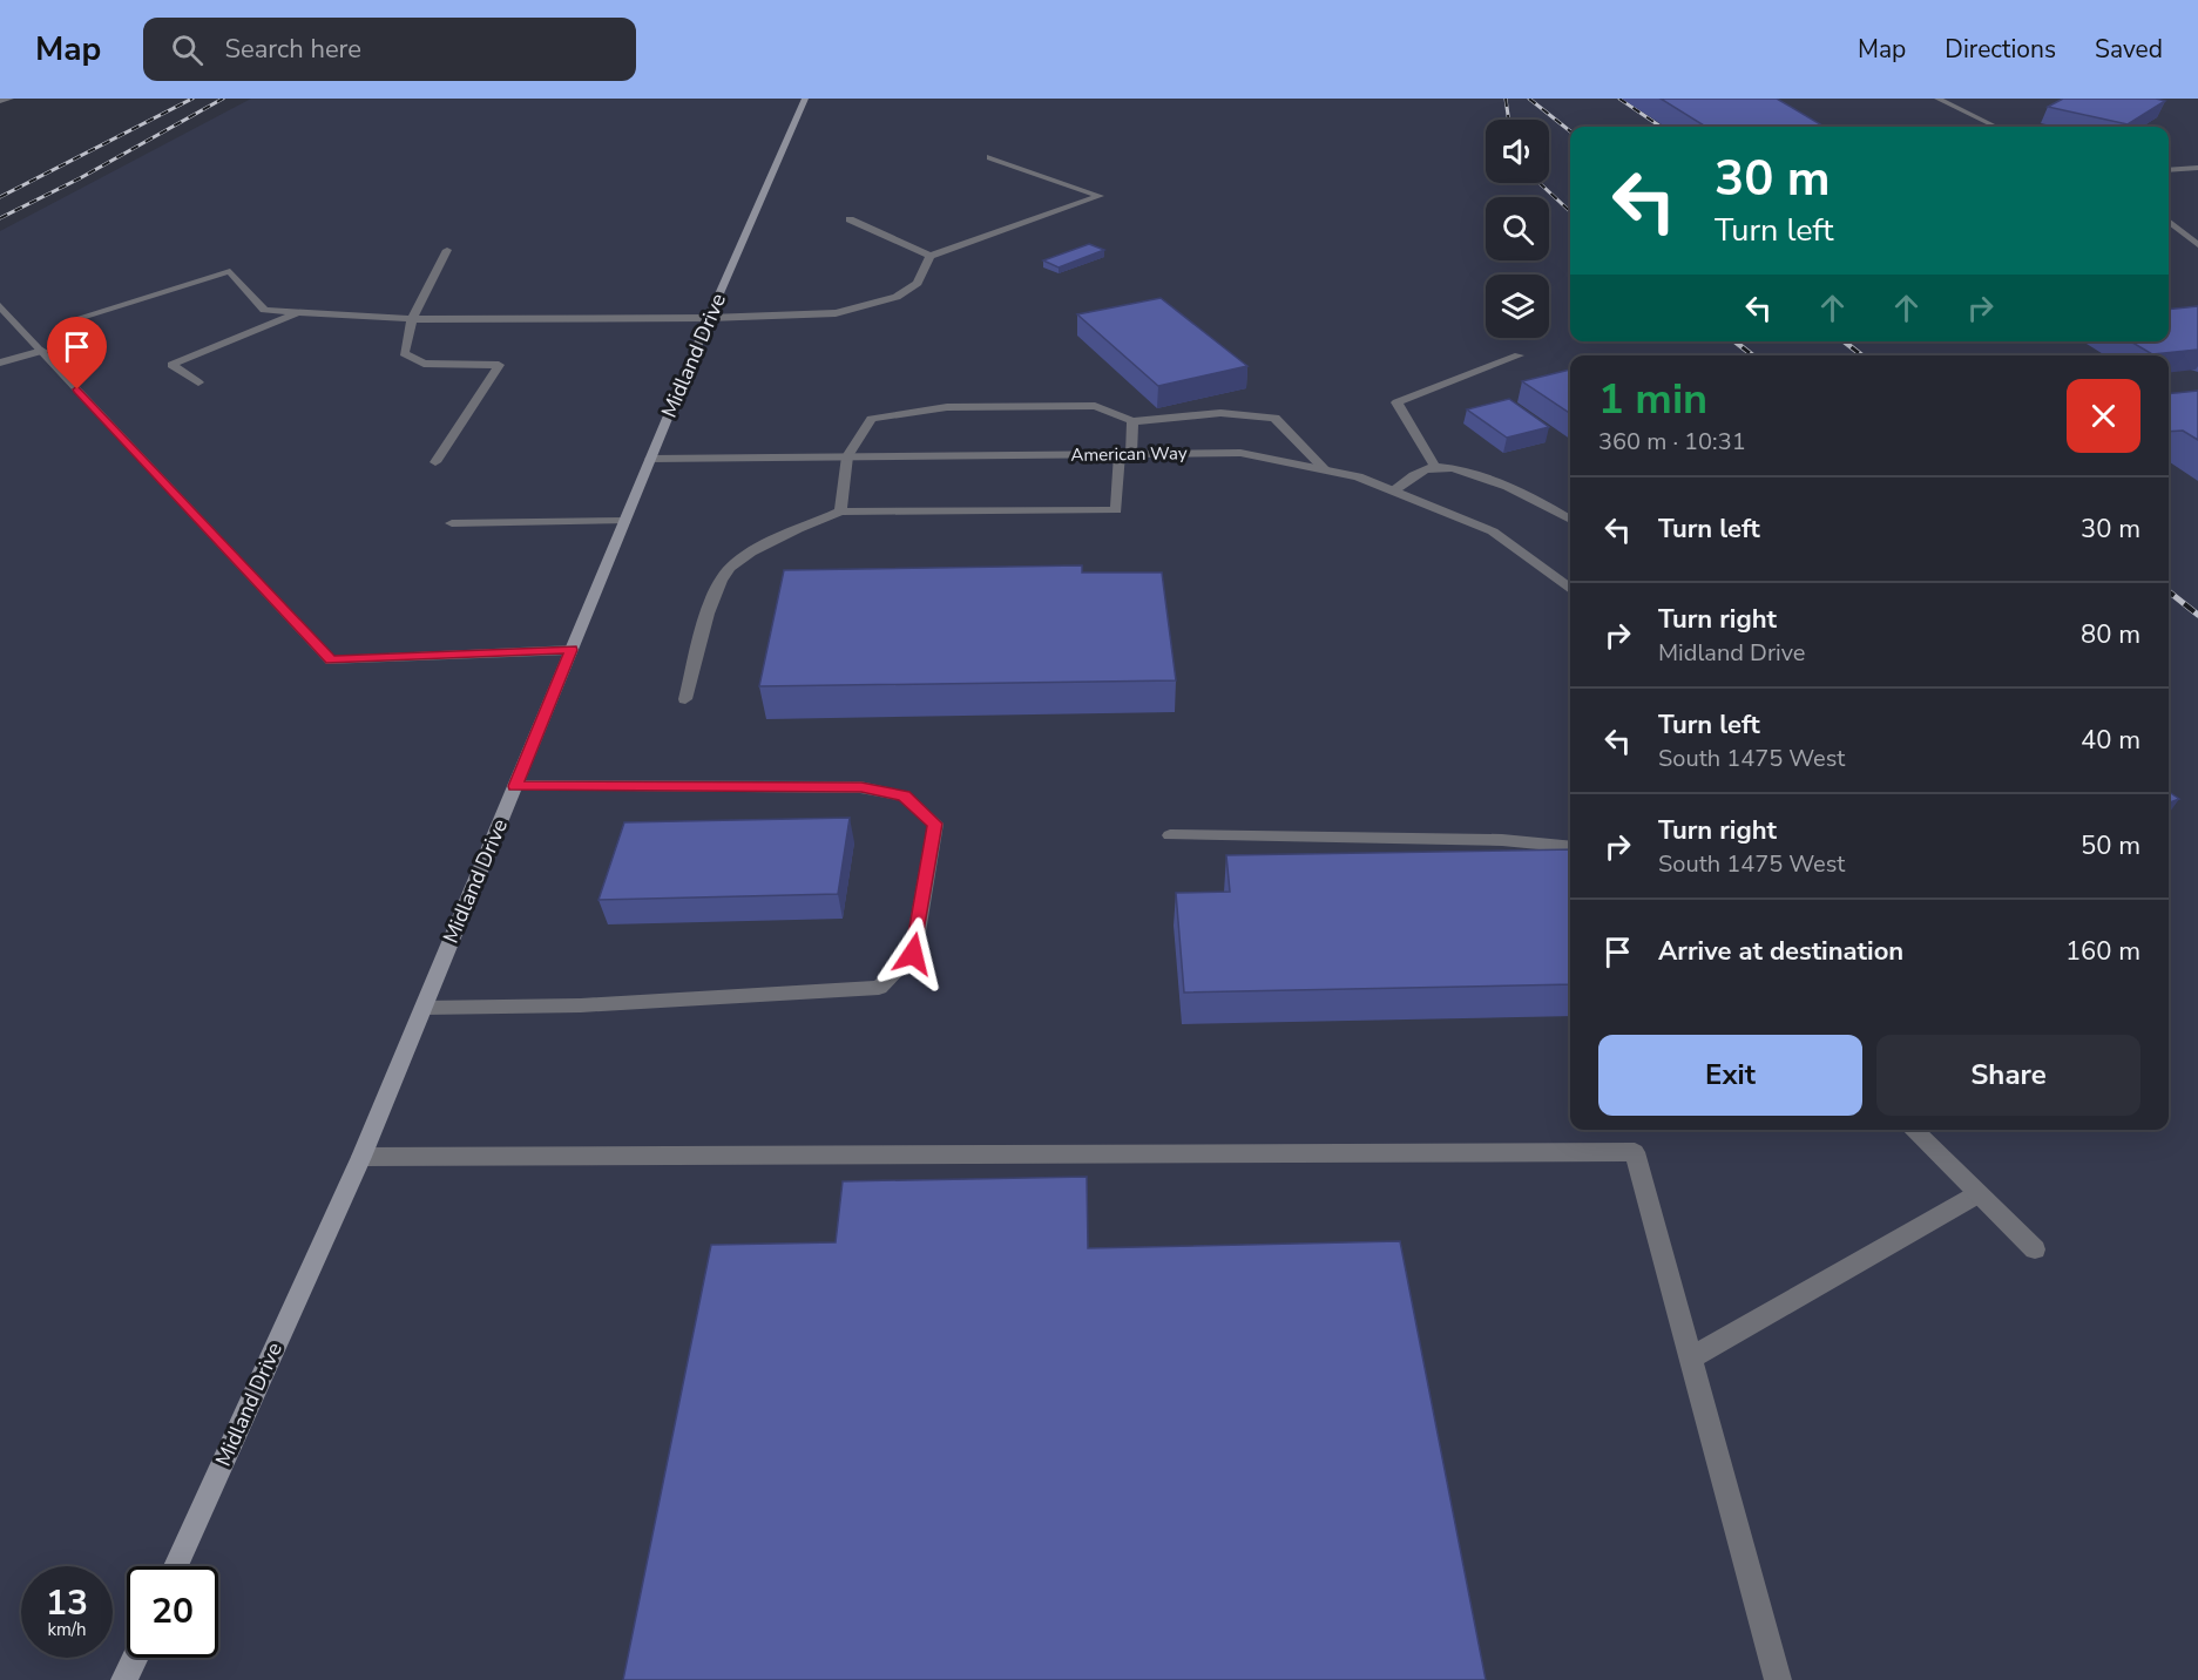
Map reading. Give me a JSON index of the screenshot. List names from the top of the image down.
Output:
{
  "streets": {
    "street": ["Midland Drive", "American Way"]
  },
  "crossings": [
    ["Midland Drive", "American Way"]
  ],
  "page": {
    "header": "Map",
    "search": "Search here",
    "nav": ["Map", "Directions", "Saved"],
    "turn": ["30 m", "Turn left"],
    "heading": ["1 min", "360 m · 10:31"],
    "list": [
      {
        "name": "Turn left",
        "value": "30 m"
      },
      {
        "name": "Turn right",
        "note": "Midland Drive",
        "value": "80 m"
      },
      {
        "name": "Turn left",
        "note": "South 1475 West",
        "value": "40 m"
      },
      {
        "name": "Turn right",
        "note": "South 1475 West",
        "value": "50 m"
      },
      {
        "name": "Arrive at destination",
        "value": "160 m"
      }
    ],
    "buttons": ["Exit", "Share"],
    "speed": "13 km/h",
    "limit": "20"
  }
}
